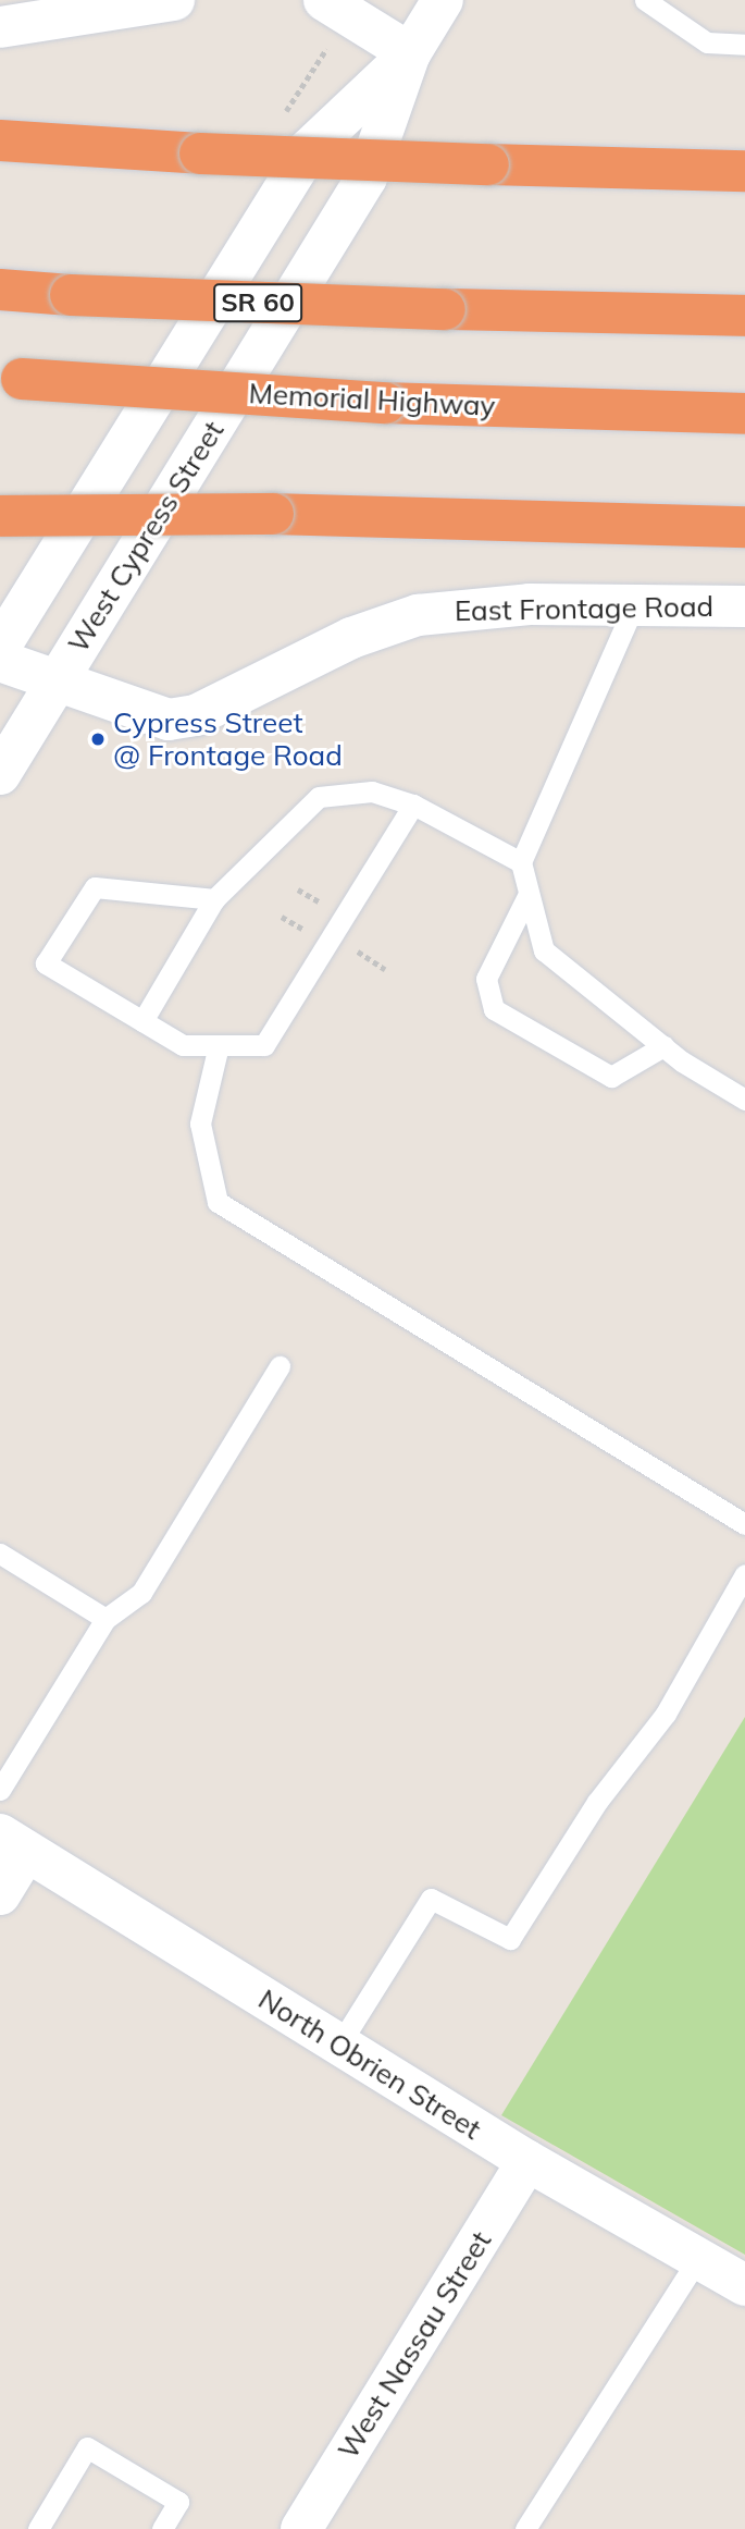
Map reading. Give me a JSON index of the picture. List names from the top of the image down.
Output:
{
  "streets": {
    "highway": ["SR 60", "Memorial Highway"],
    "street": [
      "West Cypress Street",
      "East Frontage Road",
      "North Obrien Street",
      "West Nassau Street"
    ]
  },
  "crossings": [
    ["West Cypress Street", "East Frontage Road"],
    ["North Obrien Street", "West Nassau Street"]
  ],
  "places": ["Cypress Street @ Frontage Road"]
}
